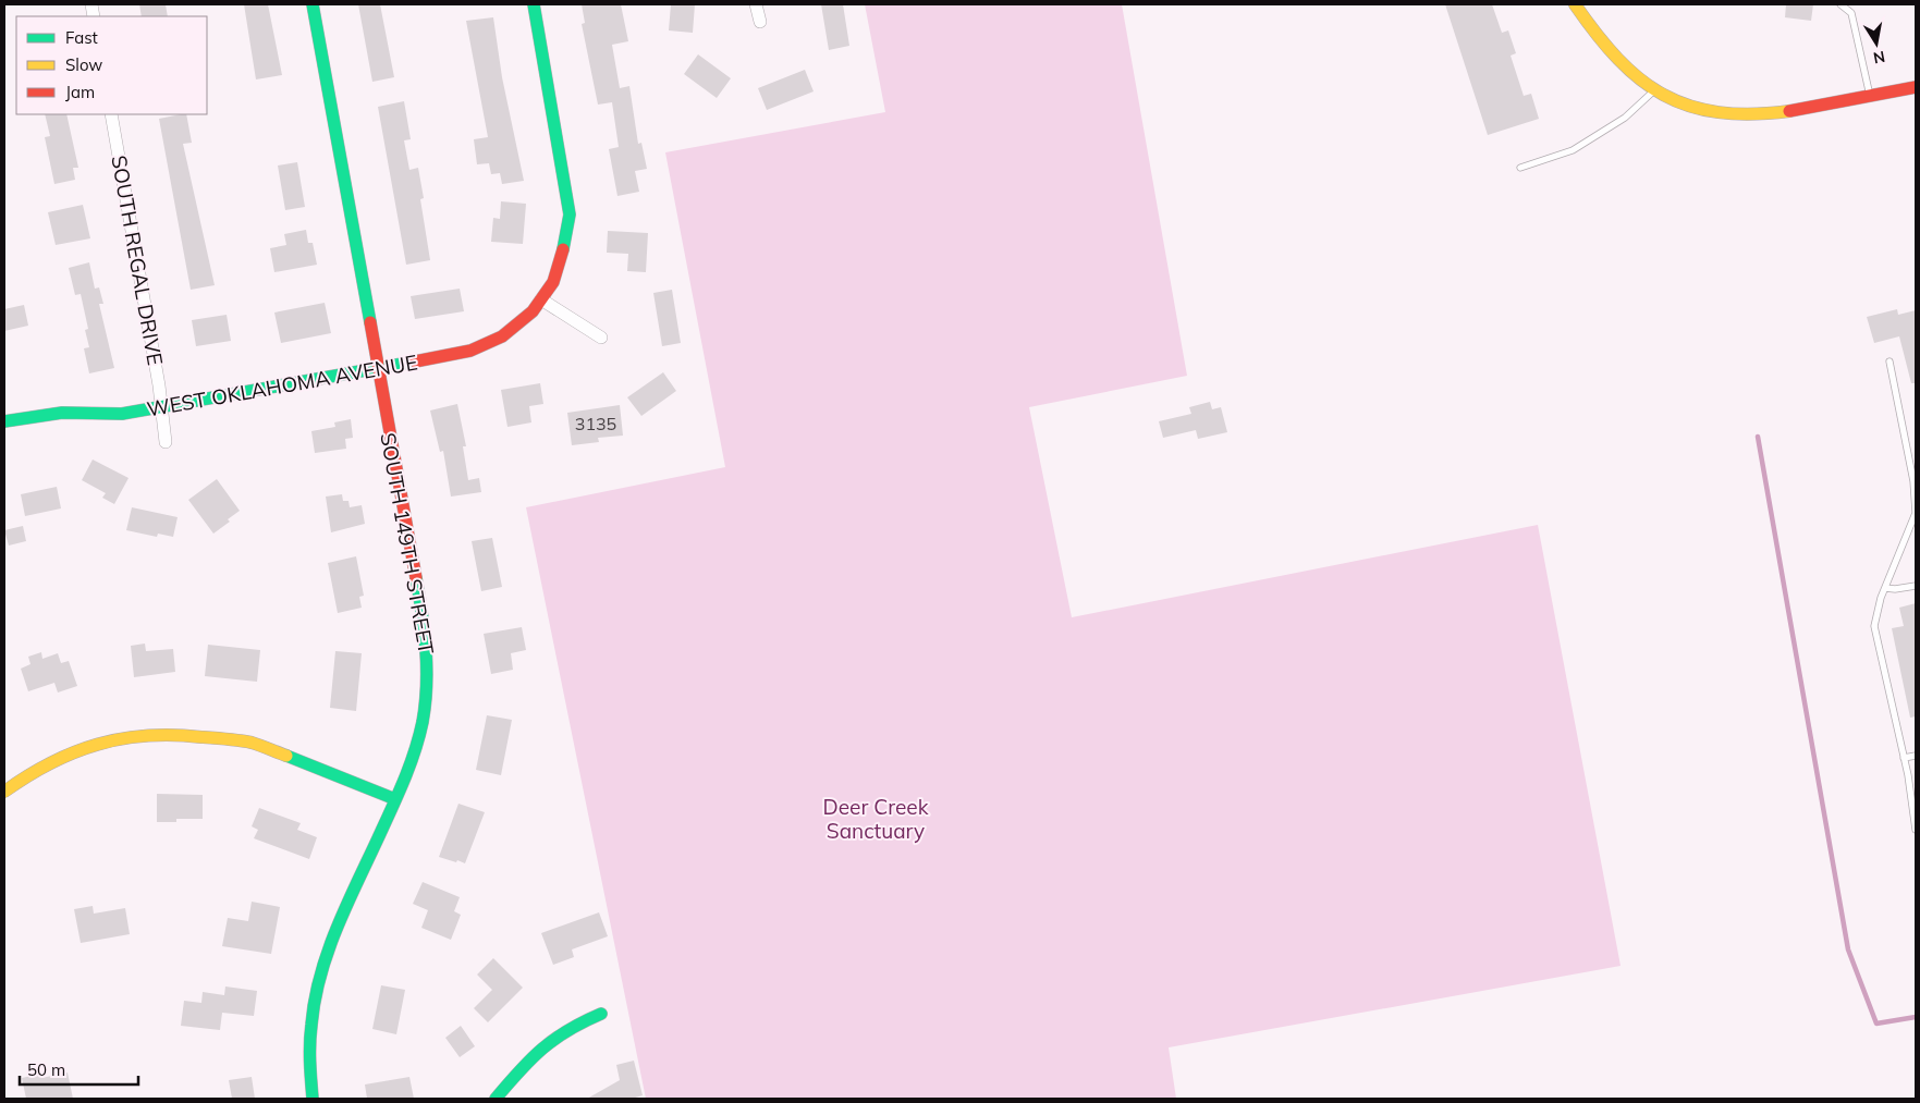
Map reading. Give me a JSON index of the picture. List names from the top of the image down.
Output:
{
  "streets": {
    "street": ["SOUTH REGAL DRIVE", "WEST OKLAHOMA AVENUE", "SOUTH 149TH STREET"]
  },
  "crossings": [
    ["SOUTH REGAL DRIVE", "WEST OKLAHOMA AVENUE"],
    ["WEST OKLAHOMA AVENUE", "SOUTH 149TH STREET"]
  ],
  "parks": ["Deer Creek Sanctuary"],
  "house_numbers": ["3135"],
  "legend": ["Fast", "Slow", "Jam"],
  "scale_bar": "50 m",
  "north": "bottom"
}
